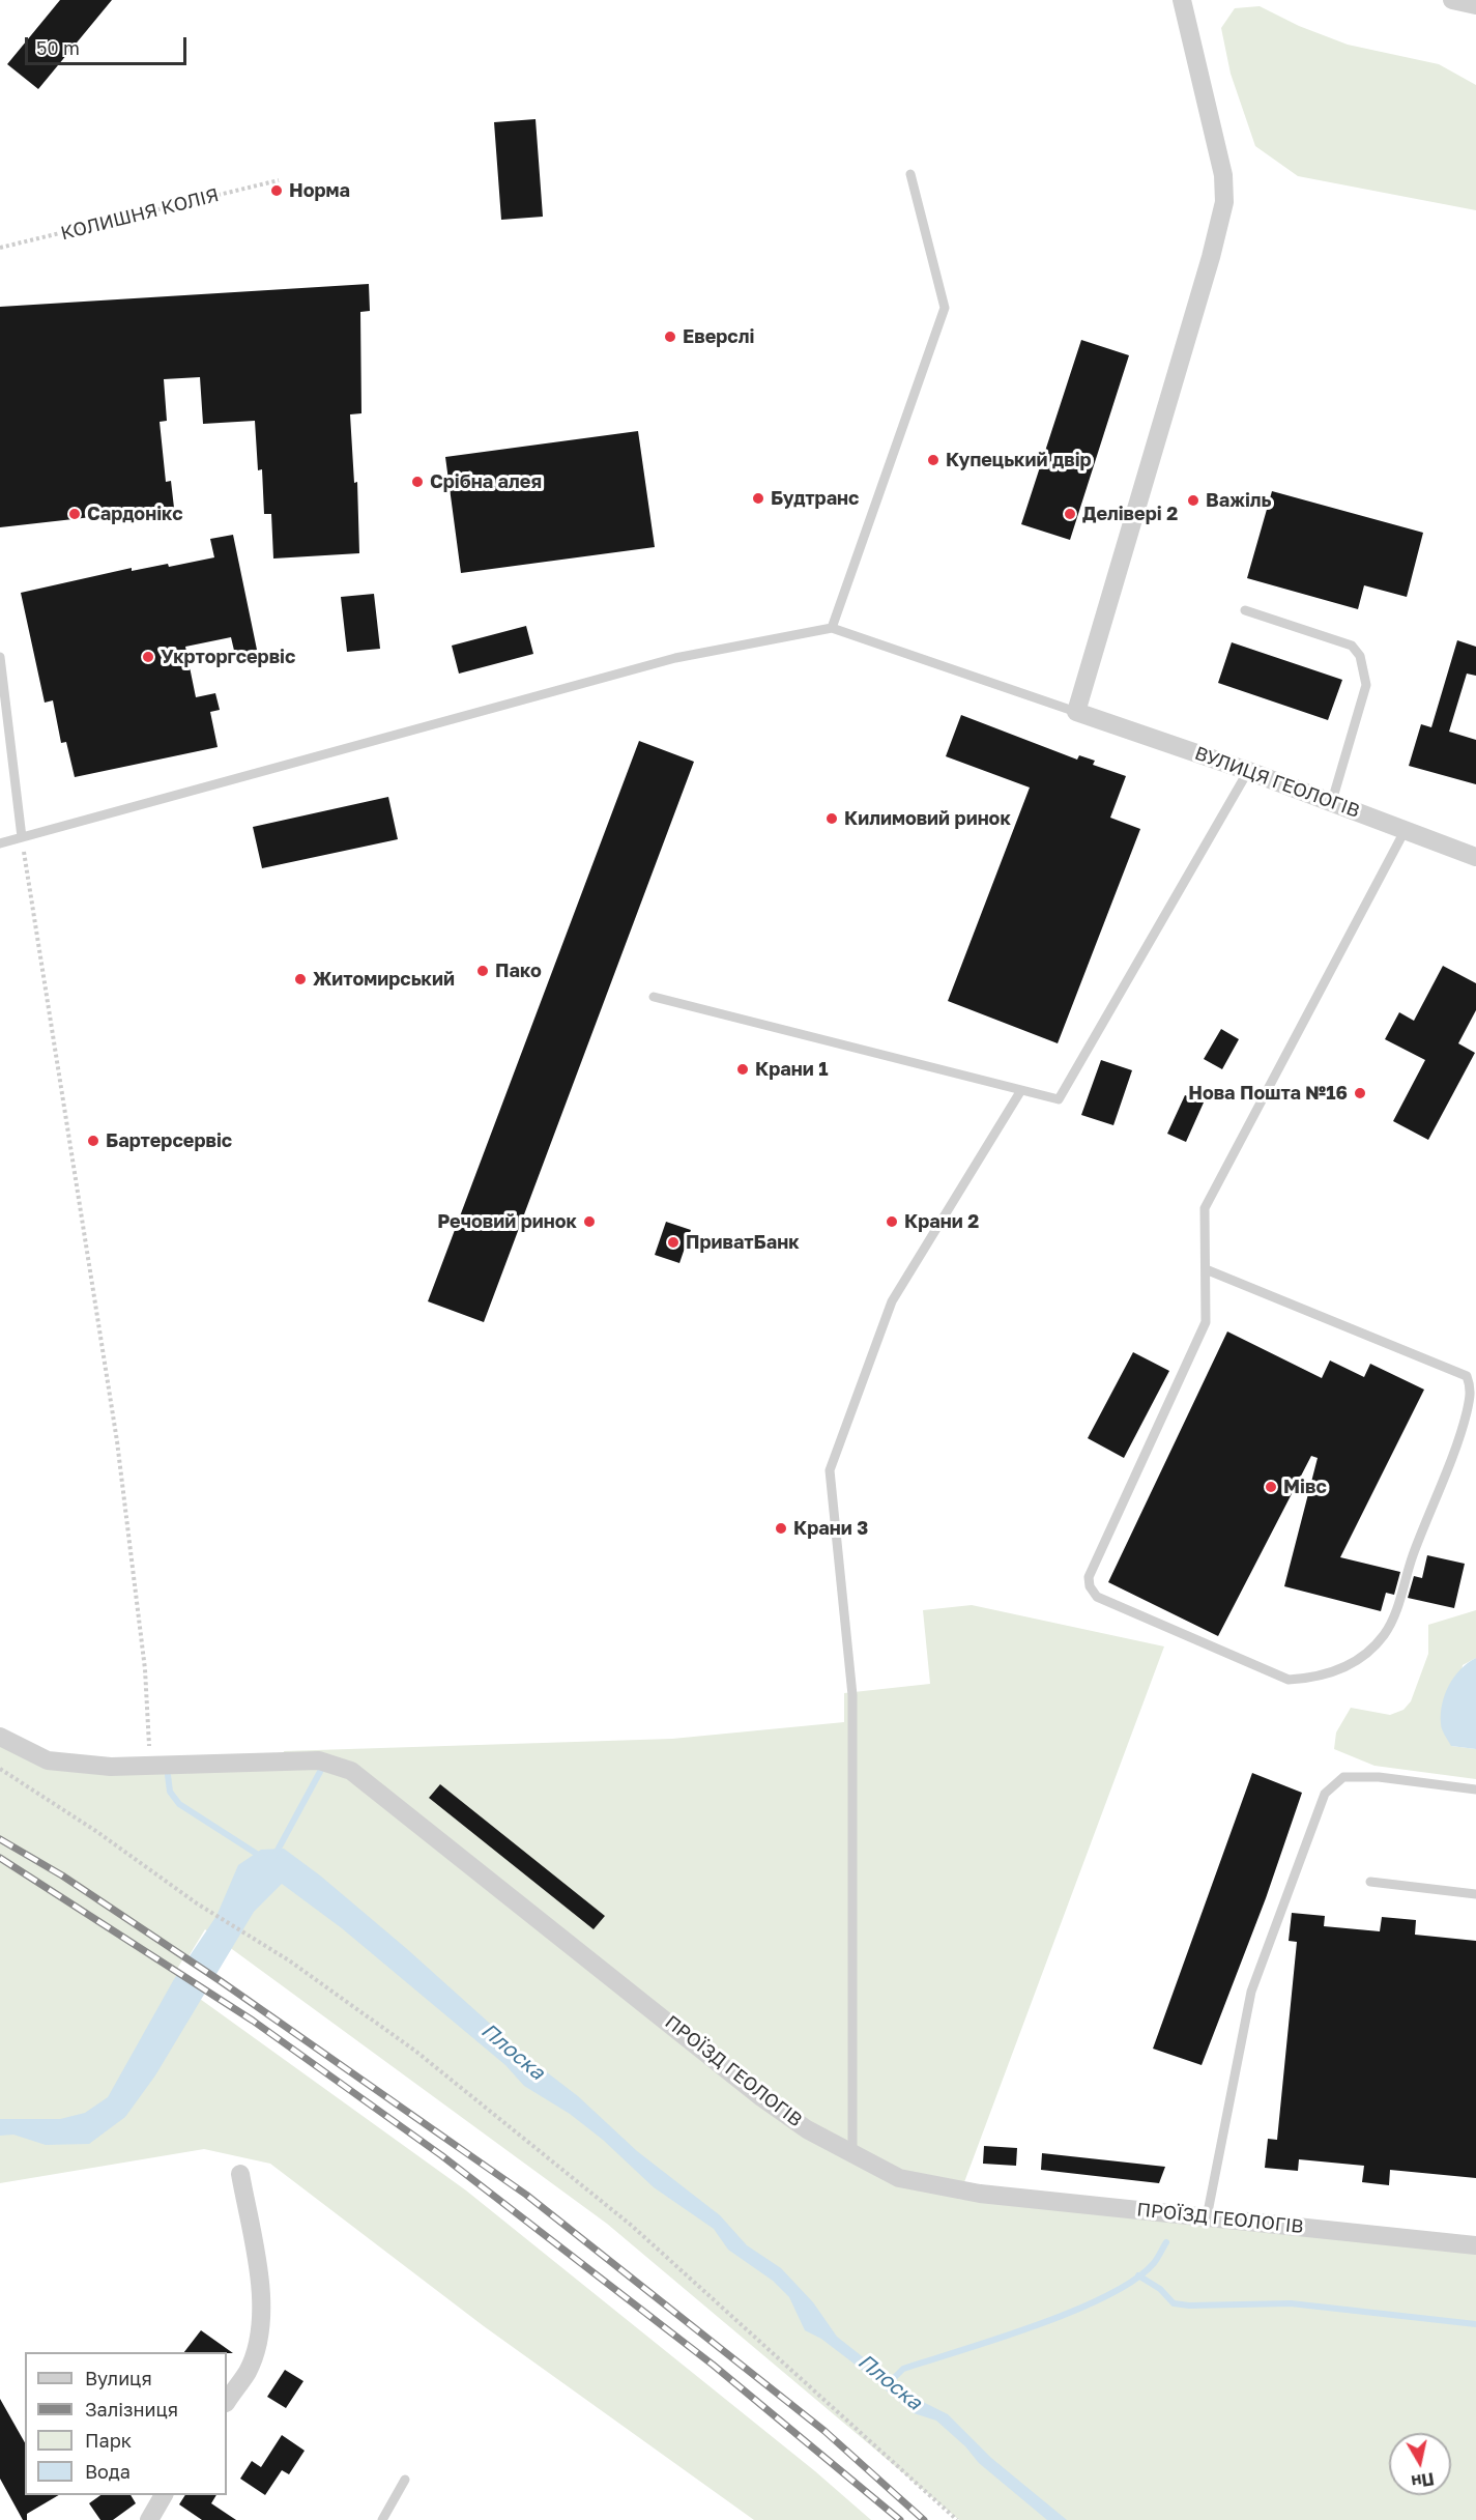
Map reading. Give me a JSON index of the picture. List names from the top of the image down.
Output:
{
  "streets": {
    "street": ["ВУЛИЦЯ ГЕОЛОГІВ", "ПРОЇЗД ГЕОЛОГІВ"],
    "path": ["КОЛИШНЯ КОЛІЯ"]
  },
  "water": ["Плоска"],
  "places": [
    "Норма",
    "Еверслі",
    "Купецький двір",
    "Срібна алея",
    "Будтранс",
    "Важіль",
    "Сардонікс",
    "Делівері 2",
    "Укрторгсервіс",
    "Килимовий ринок",
    "Пако",
    "Житомирський",
    "Крани 1",
    "Нова Пошта №16",
    "Бартерсервіс",
    "Речовий ринок",
    "Крани 2",
    "ПриватБанк",
    "Мівс",
    "Крани 3"
  ],
  "legend": [
    "Вулиця",
    "Залізниця",
    "Парк",
    "Вода"
  ],
  "scale_bar": "50 m",
  "north": "bottom"
}
